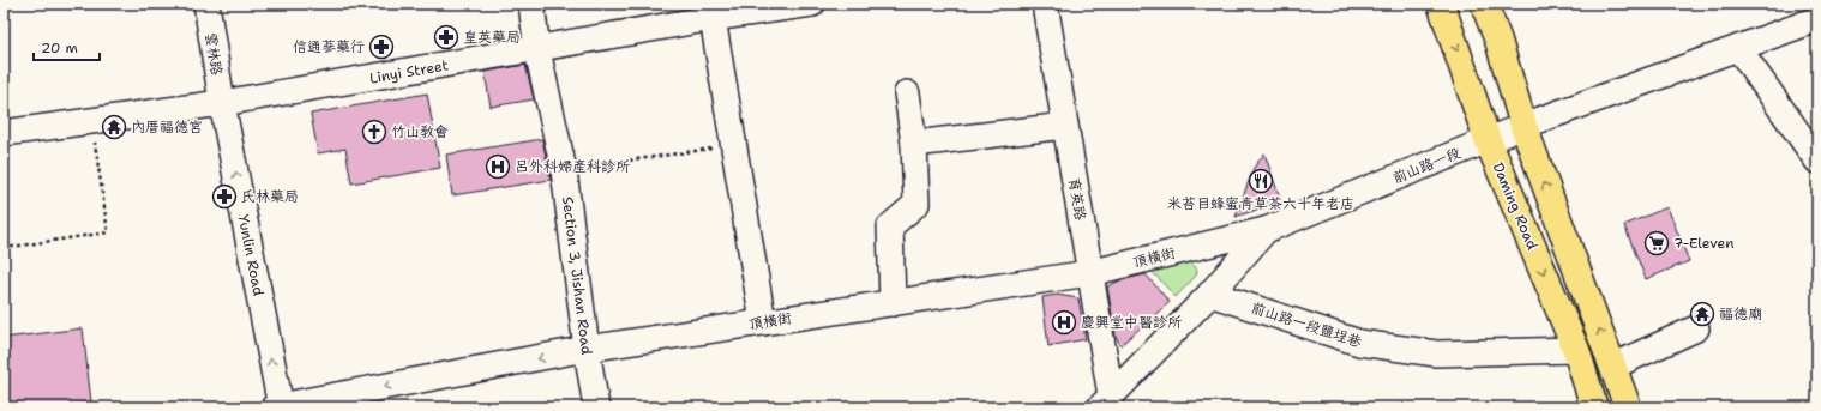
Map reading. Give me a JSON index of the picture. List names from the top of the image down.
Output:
{
  "streets": {
    "main road": ["Daming Road"],
    "street": [
      "雲林路",
      "Linyi Street",
      "前山路一段",
      "育英路",
      "Yunlin Road",
      "頂橫街",
      "Section 3, Jishan Road",
      "前山路一段鹽埕巷"
    ]
  },
  "crossings": [
    ["雲林路", "Linyi Street"],
    ["雲林路", "Yunlin Road"],
    ["Linyi Street", "Yunlin Road"],
    ["Linyi Street", "Section 3, Jishan Road"],
    ["前山路一段", "育英路"],
    ["前山路一段", "Daming Road"],
    ["前山路一段", "頂橫街"],
    ["前山路一段", "前山路一段鹽埕巷"],
    ["育英路", "頂橫街"],
    ["Daming Road", "前山路一段鹽埕巷"],
    ["Yunlin Road", "頂橫街"],
    ["頂橫街", "Section 3, Jishan Road"]
  ],
  "one_way": ["Yunlin Road"],
  "places": {
    "pharmacy": ["皇英藥局", "信通蔘藥行", "氏林藥局"],
    "temple": ["內厝福德宮", "福德廟"],
    "church": ["竹山教會"],
    "hospital": ["呂外科婦產科診所", "慶興堂中醫診所"],
    "restaurant": ["米苔目蜂蜜青草茶六十年老店"],
    "supermarket": ["7-Eleven"]
  },
  "scale_bar": "20 m"
}
